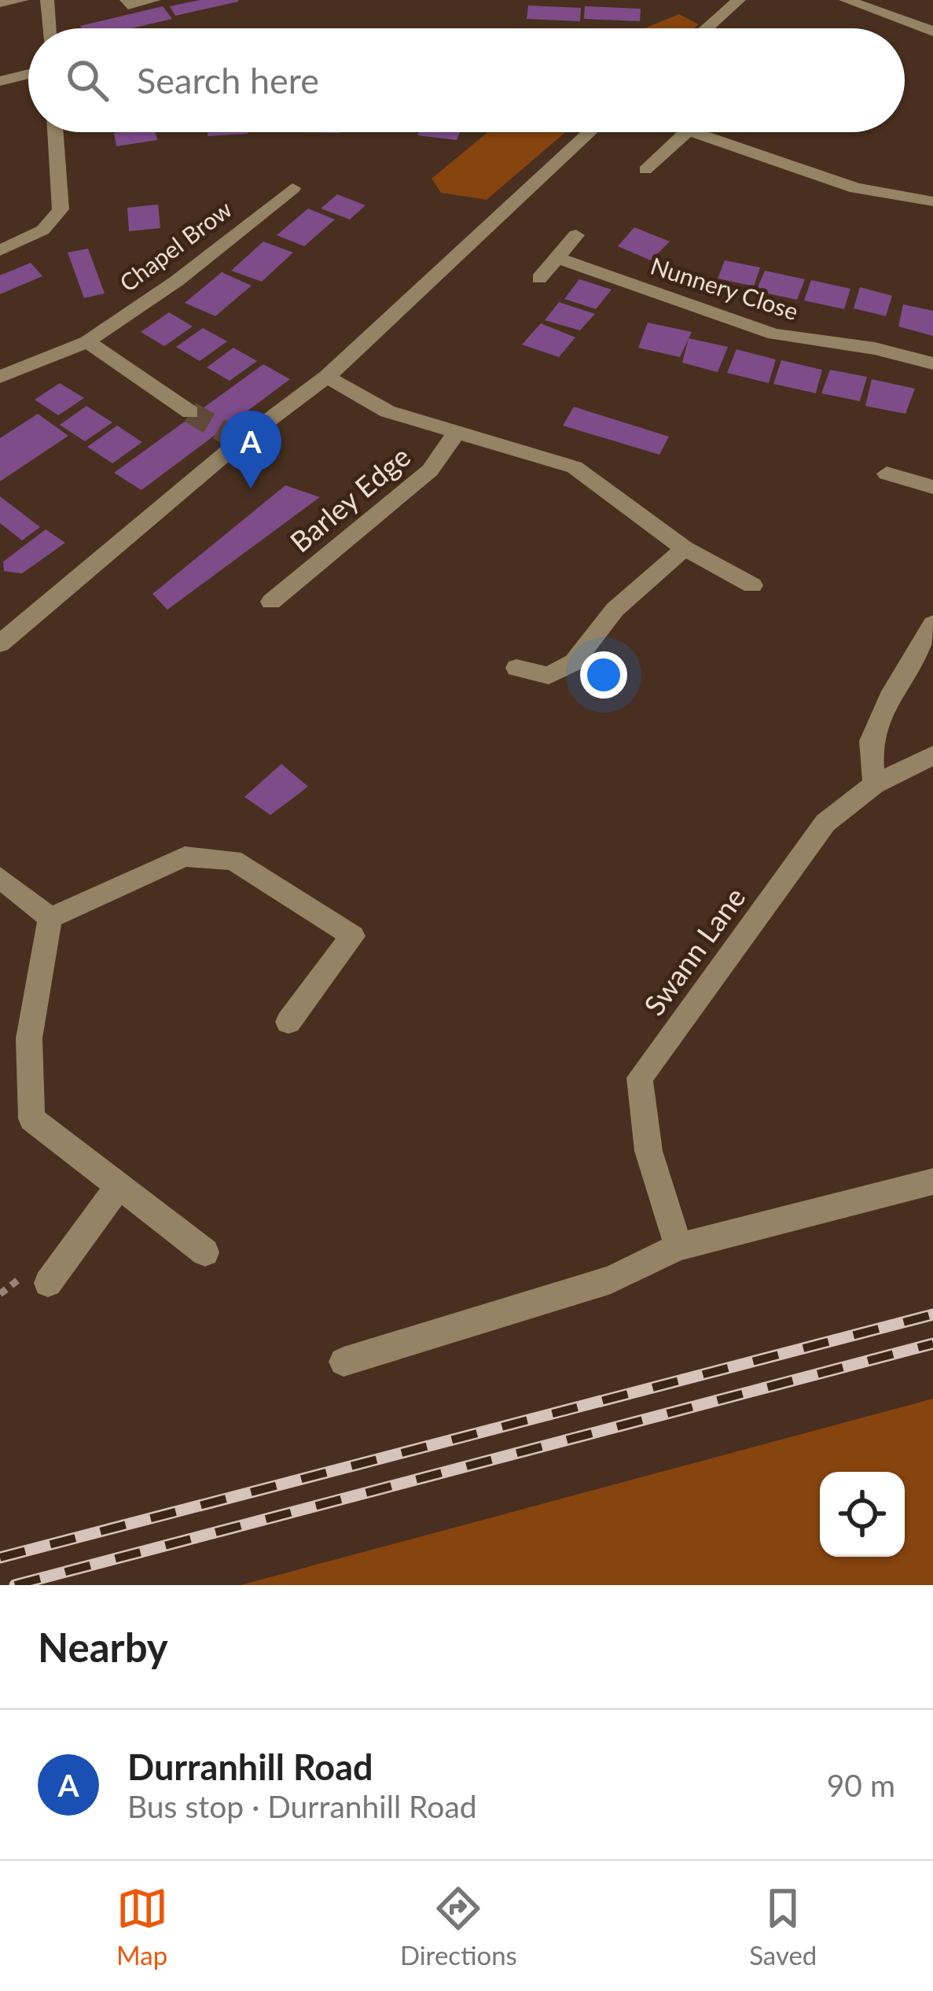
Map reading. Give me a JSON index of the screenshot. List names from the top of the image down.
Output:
{
  "streets": {
    "street": [
      "Chapel Brow",
      "Nunnery Close",
      "Barley Edge",
      "Swann Lane"
    ]
  },
  "page": {
    "search": "Search here",
    "pins": "A",
    "heading": "Nearby",
    "list": [
      {
        "mark": "A",
        "name": "Durranhill Road",
        "note": "Bus stop · Durranhill Road",
        "value": "90 m"
      }
    ],
    "nav": ["Map", "Directions", "Saved"]
  }
}
